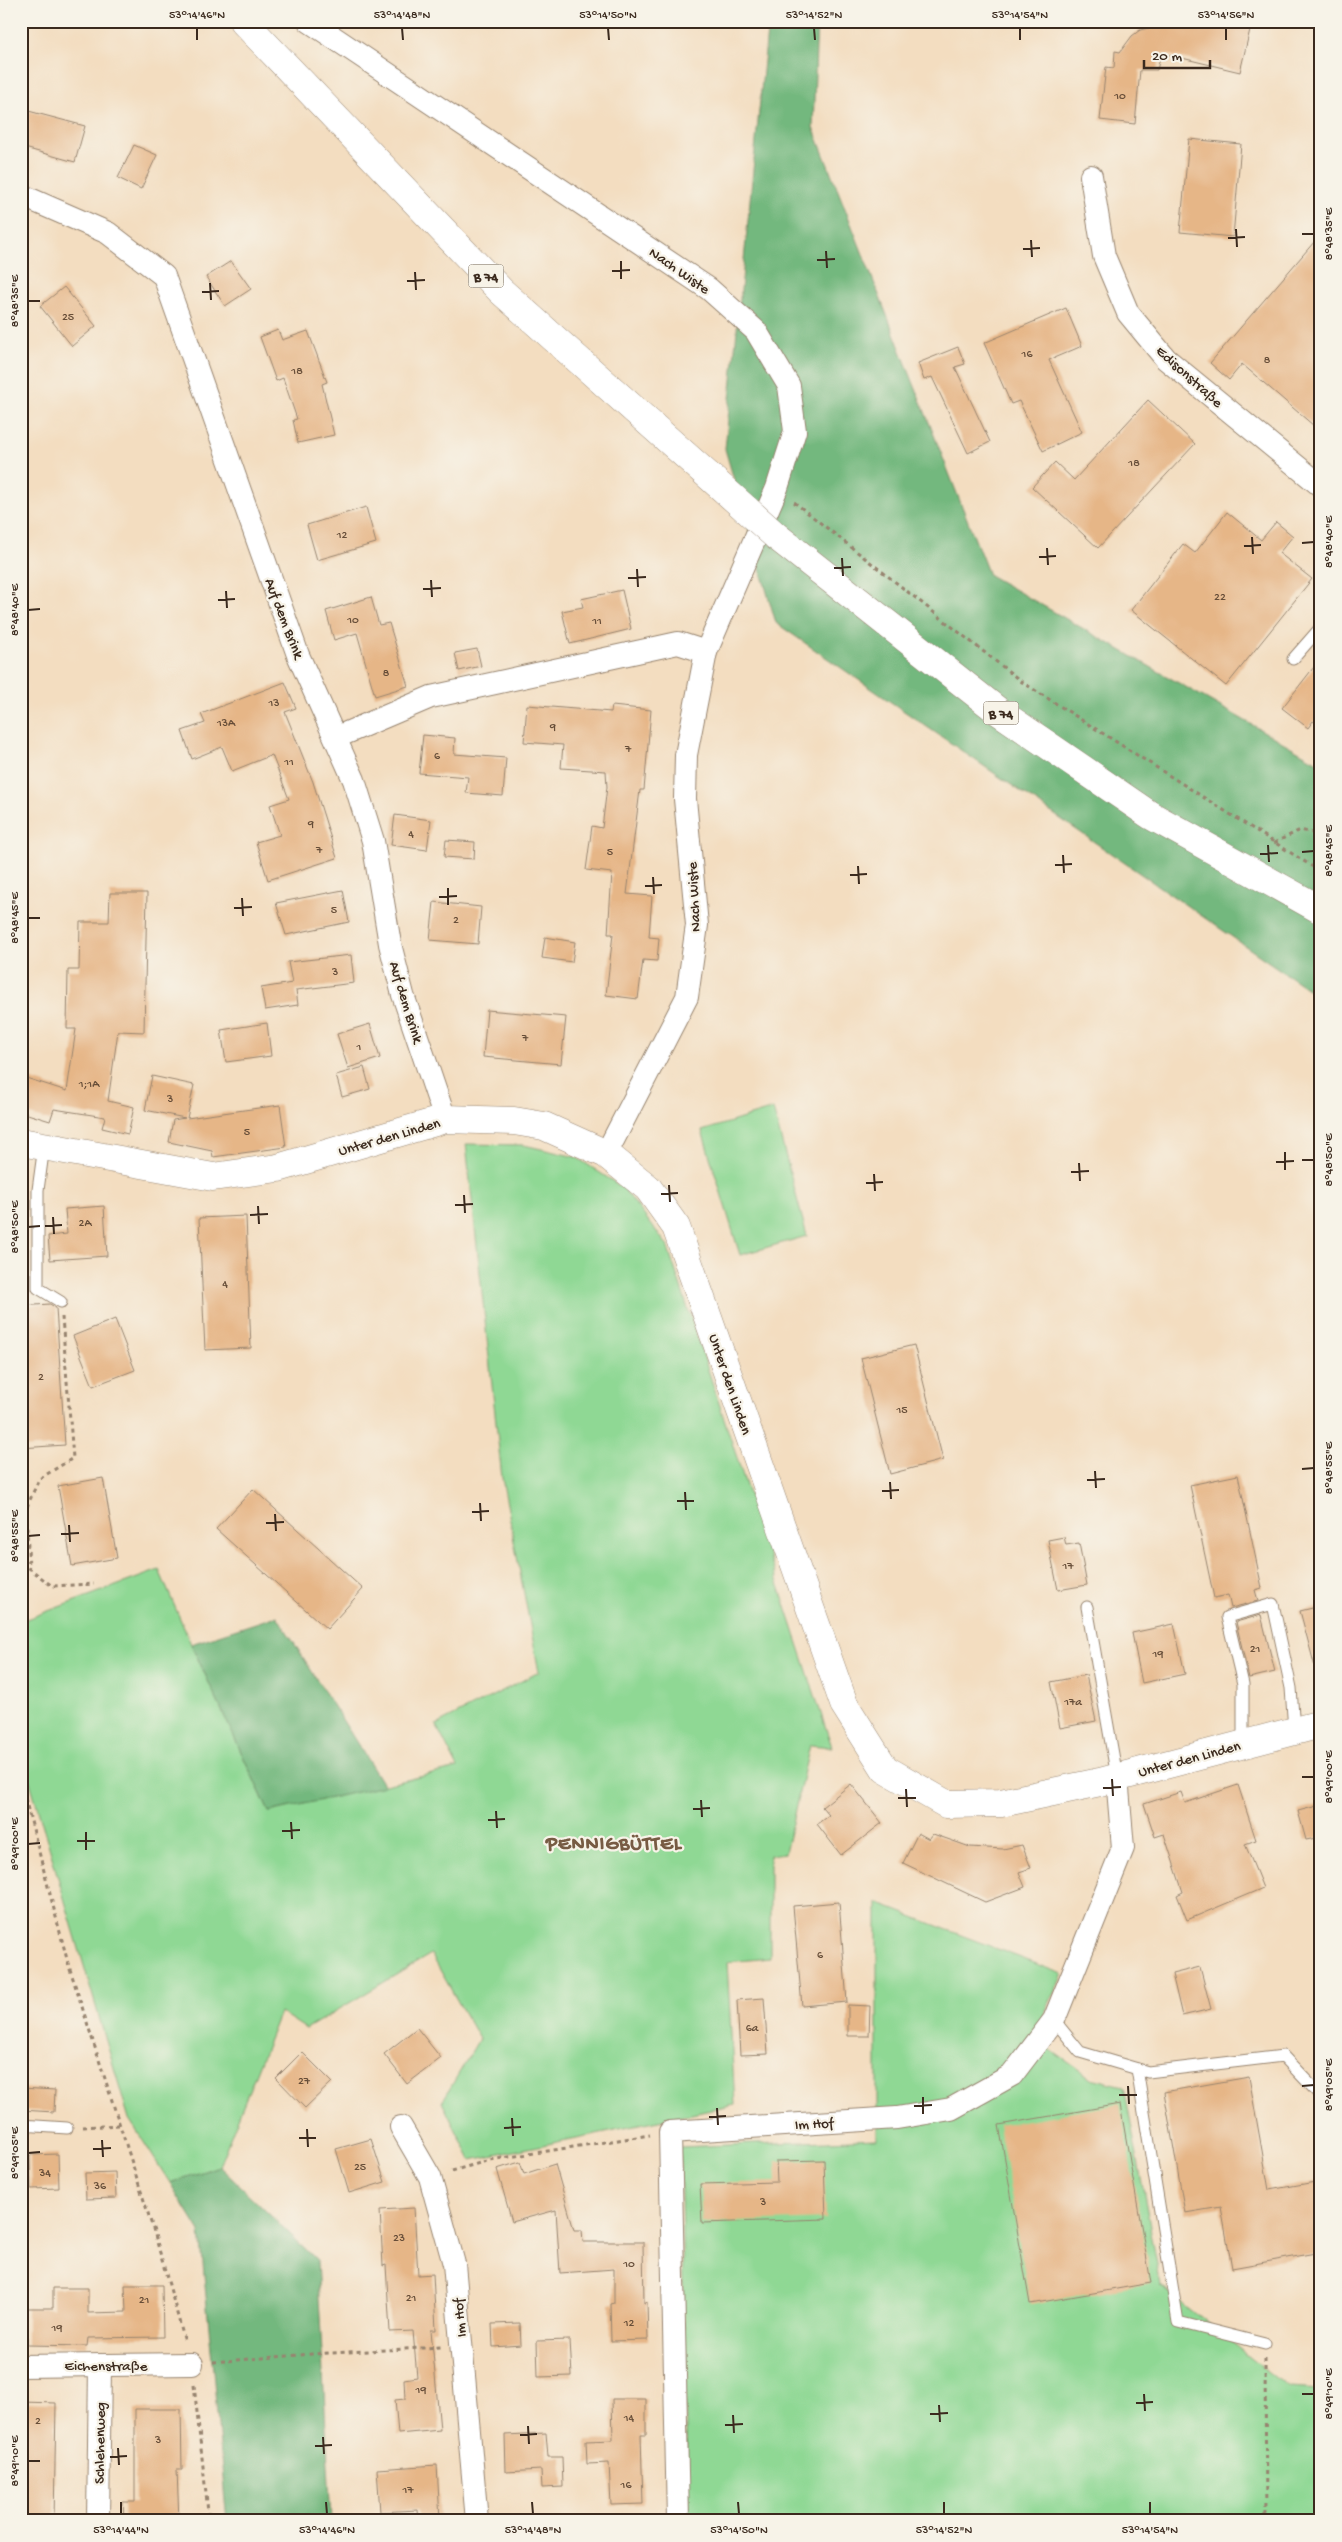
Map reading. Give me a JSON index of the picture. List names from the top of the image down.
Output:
{
  "streets": {
    "street": [
      "Nach Wiste",
      "B 74",
      "Edisonstraße",
      "Auf dem Brink",
      "Unter den Linden",
      "Im Hof",
      "Eichenstraße",
      "Schlehenweg"
    ]
  },
  "crossings": [
    ["Nach Wiste", "Unter den Linden"],
    ["Auf dem Brink", "Unter den Linden"],
    ["Unter den Linden", "Im Hof"],
    ["Eichenstraße", "Schlehenweg"]
  ],
  "districts": ["PENNIGBÜTTEL"],
  "house_numbers": [
    "10",
    "25",
    "16",
    "8",
    "18",
    "18",
    "12",
    "22",
    "10",
    "11",
    "8",
    "13",
    "13A",
    "9",
    "7",
    "6",
    "11",
    "9",
    "4",
    "7",
    "5",
    "5",
    "2",
    "3",
    "7",
    "1",
    "1;1A",
    "3",
    "5",
    "2A",
    "4",
    "2",
    "15",
    "17",
    "21",
    "19",
    "17a",
    "6",
    "6a",
    "27",
    "25",
    "34",
    "36",
    "3",
    "23",
    "10",
    "21",
    "21",
    "12",
    "19",
    "19",
    "14",
    "2",
    "3",
    "16",
    "17"
  ],
  "scale_bar": "20 m",
  "coordinates": [
    "53°14'46\"N",
    "53°14'48\"N",
    "53°14'50\"N",
    "53°14'52\"N",
    "53°14'54\"N",
    "53°14'56\"N",
    "8°48'35\"E",
    "8°48'40\"E",
    "8°48'45\"E",
    "8°48'50\"E",
    "8°48'55\"E",
    "8°49'00\"E",
    "8°49'05\"E",
    "8°49'10\"E",
    "53°14'44\"N"
  ]
}
